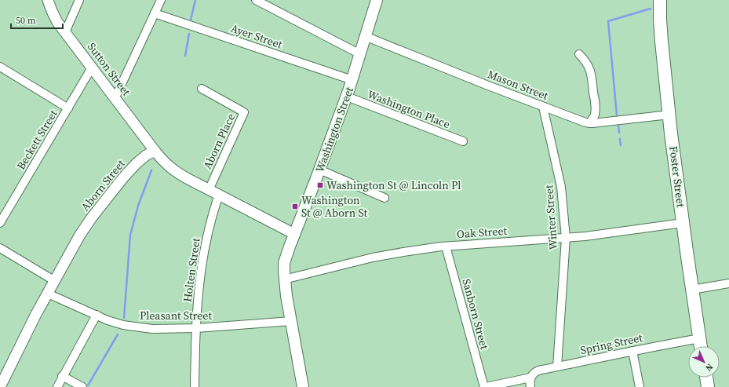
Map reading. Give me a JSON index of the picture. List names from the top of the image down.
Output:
{
  "streets": {
    "main road": ["Washington Street", "Foster Street"],
    "street": [
      "Ayer Street",
      "Sutton Street",
      "Mason Street",
      "Washington Place",
      "Beckett Street",
      "Aborn Place",
      "Aborn Street",
      "Winter Street",
      "Oak Street",
      "Holten Street",
      "Sanborn Street",
      "Pleasant Street",
      "Spring Street"
    ]
  },
  "crossings": [
    ["Ayer Street", "Washington Street"],
    ["Sutton Street", "Beckett Street"],
    ["Sutton Street", "Aborn Street"],
    ["Mason Street", "Washington Street"],
    ["Mason Street", "Foster Street"],
    ["Mason Street", "Winter Street"],
    ["Washington Place", "Washington Street"],
    ["Washington Street", "Oak Street"],
    ["Washington Street", "Pleasant Street"],
    ["Foster Street", "Oak Street"],
    ["Foster Street", "Spring Street"],
    ["Aborn Street", "Pleasant Street"],
    ["Winter Street", "Oak Street"],
    ["Winter Street", "Spring Street"],
    ["Oak Street", "Sanborn Street"],
    ["Holten Street", "Pleasant Street"]
  ],
  "places": {
    "transit": ["Washington St @ Lincoln Pl", "Washington St @ Aborn St"]
  },
  "scale_bar": "50 m",
  "north": "bottom right"
}
